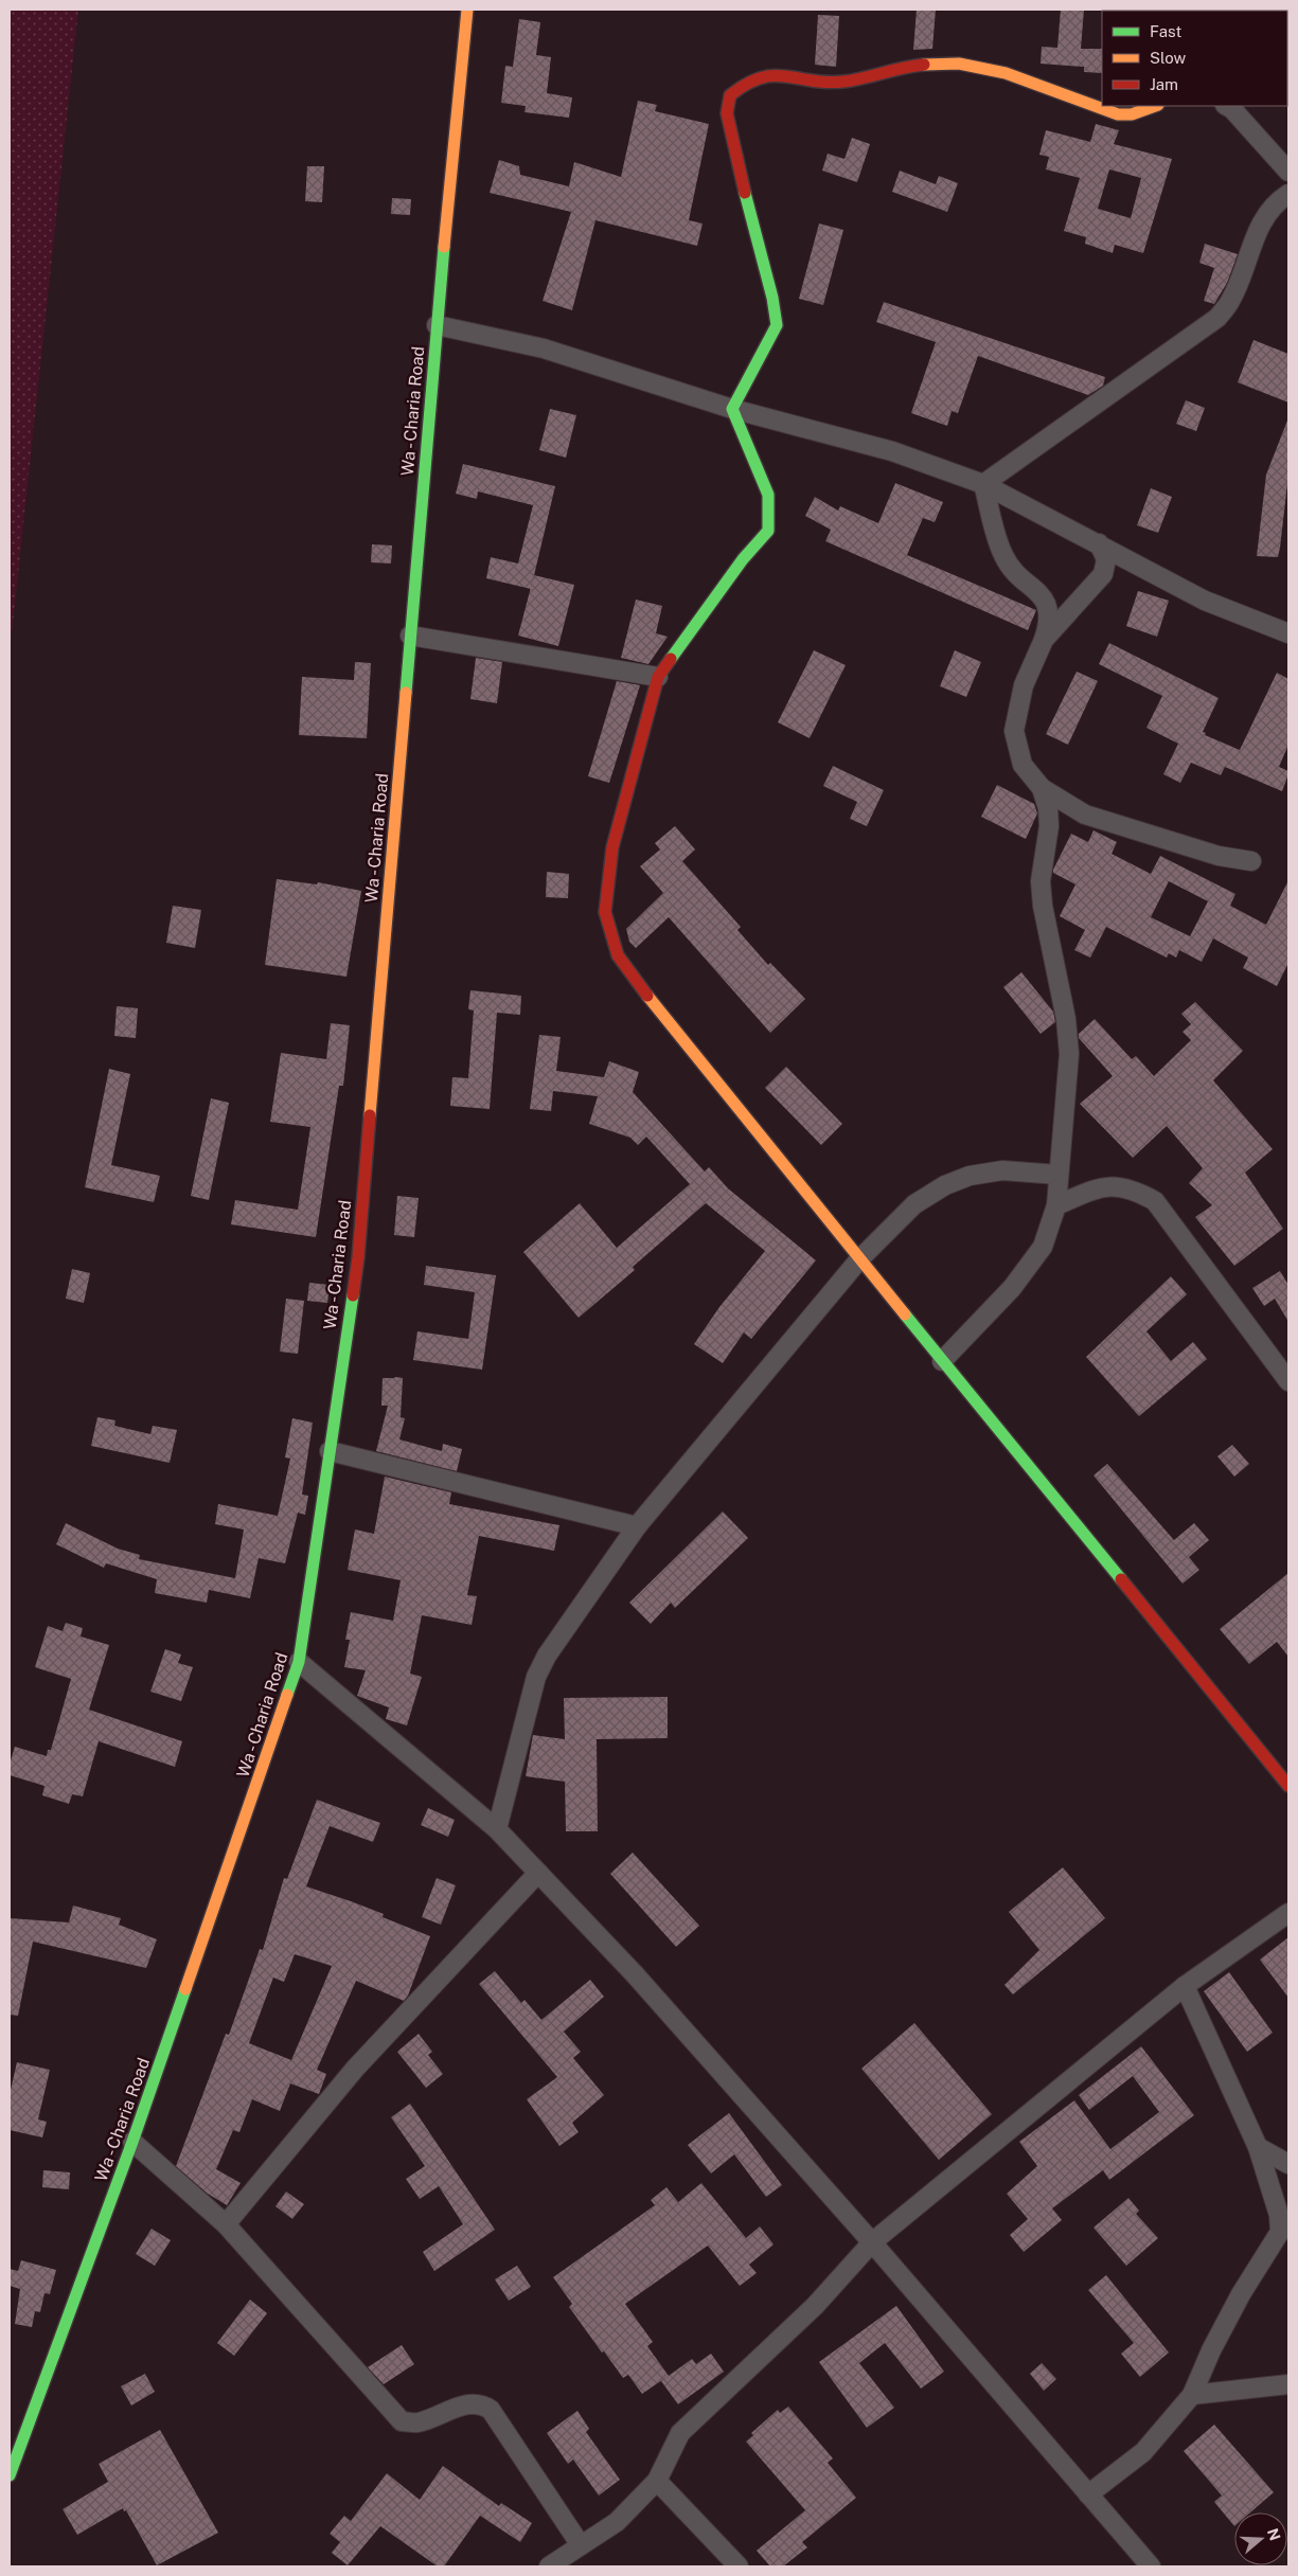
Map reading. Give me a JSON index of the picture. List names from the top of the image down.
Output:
{
  "streets": {
    "street": ["Wa - Charia Road"]
  },
  "legend": ["Fast", "Slow", "Jam"],
  "north": "right"
}
